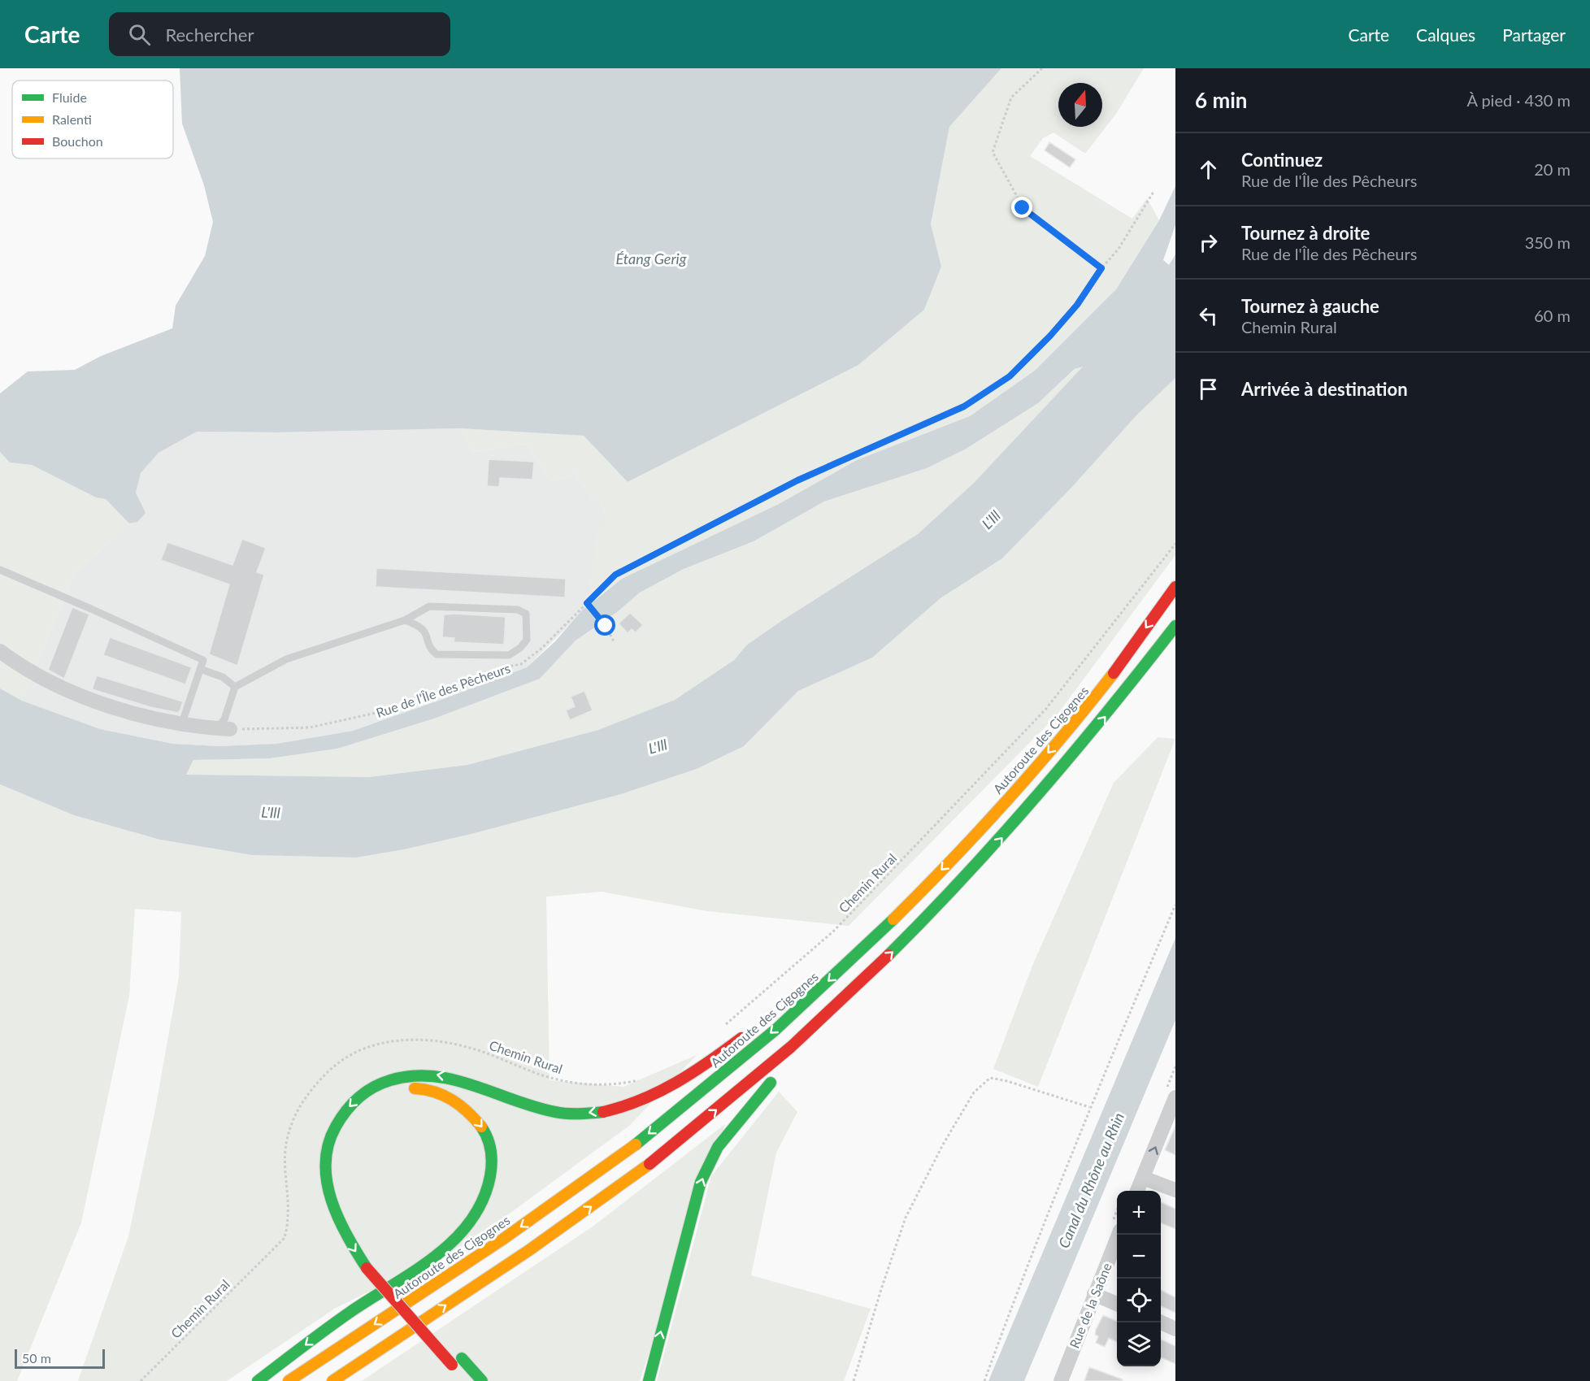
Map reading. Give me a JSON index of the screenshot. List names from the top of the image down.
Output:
{
  "streets": {
    "highway": ["Autoroute des Cigognes"],
    "street": ["Rue de la Saône"],
    "path": ["Rue de l'Île des Pêcheurs", "Chemin Rural"]
  },
  "water": ["Étang Gerig", "L'Ill", "Canal du Rhône au Rhin"],
  "legend": ["Fluide", "Ralenti", "Bouchon"],
  "scale_bar": "50 m",
  "north": "top",
  "page": {
    "header": "Carte",
    "search": "Rechercher",
    "nav": ["Carte", "Calques", "Partager"],
    "heading": ["6 min", "À pied · 430 m"],
    "list": [
      ["Continuez", "Rue de l'Île des Pêcheurs", "20 m"],
      ["Tournez à droite", "Rue de l'Île des Pêcheurs", "350 m"],
      ["Tournez à gauche", "Chemin Rural", "60 m"],
      "Arrivée à destination"
    ],
    "map_buttons": ["+", "−"],
    "scale": "50 m"
  }
}
